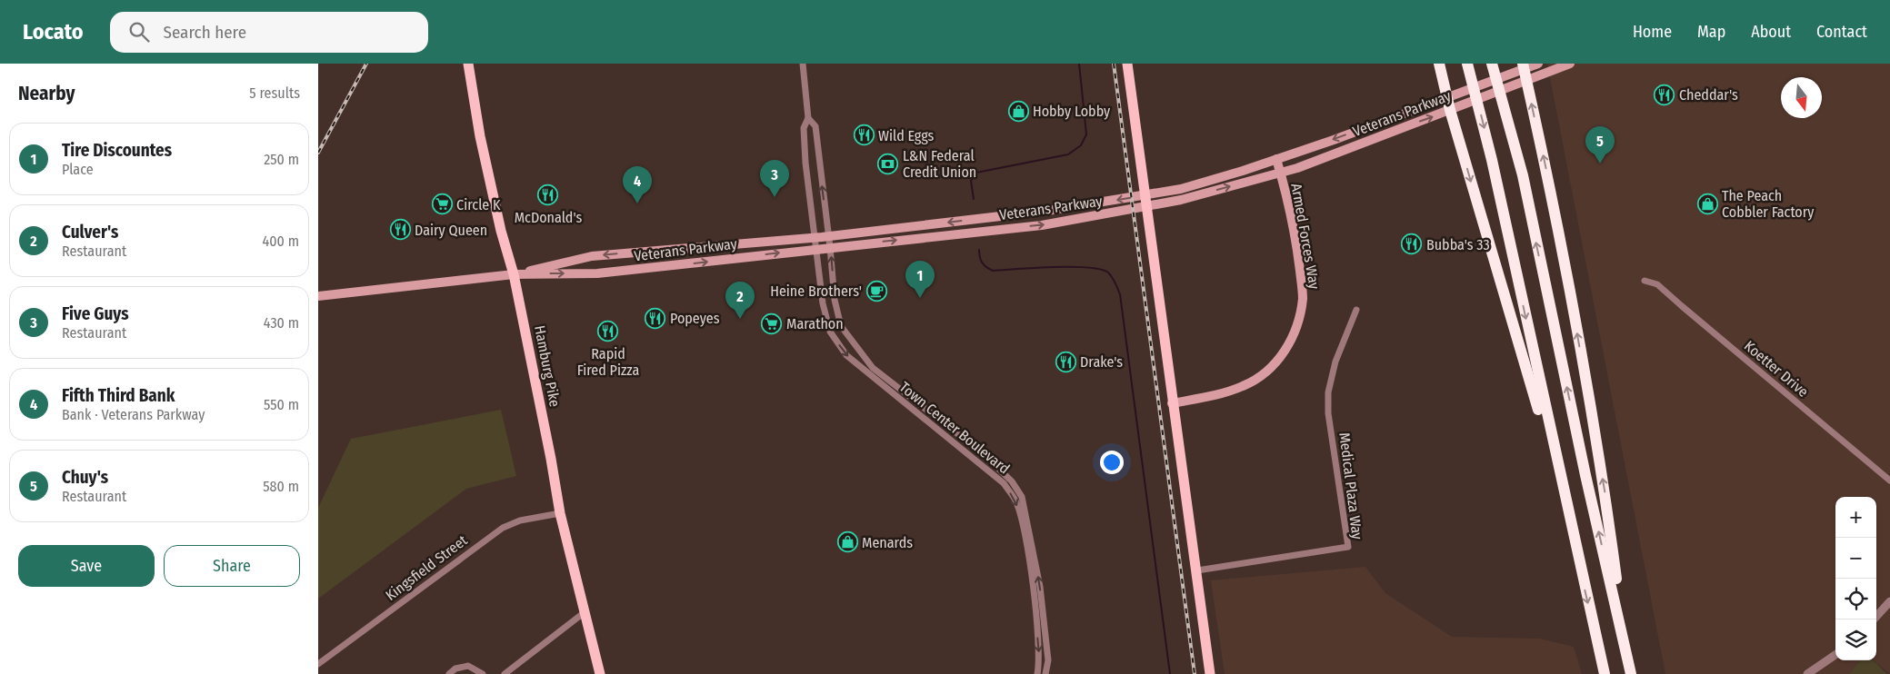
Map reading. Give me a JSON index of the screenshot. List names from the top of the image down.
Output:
{
  "streets": {
    "main road": ["Veterans Parkway", "Armed Forces Way", "Hamburg Pike"],
    "street": [
      "Koetter Drive",
      "Town Center Boulevard",
      "Medical Plaza Way",
      "Kingsfield Street"
    ]
  },
  "crossings": [
    ["Veterans Parkway", "Armed Forces Way"],
    ["Veterans Parkway", "Hamburg Pike"],
    ["Veterans Parkway", "Town Center Boulevard"],
    ["Hamburg Pike", "Kingsfield Street"]
  ],
  "places": {
    "restaurant": [
      "Cheddar's",
      "Wild Eggs",
      "McDonald's",
      "Dairy Queen",
      "Bubba's 33",
      "Popeyes",
      "Rapid Fired Pizza",
      "Drake's"
    ],
    "shop": ["Hobby Lobby", "The Peach Cobbler Factory", "Menards"],
    "bank": ["L&N Federal Credit Union"],
    "supermarket": ["Circle K", "Marathon"],
    "cafe": ["Heine Brothers'"]
  },
  "north": "bottom",
  "page": {
    "header": "Locato",
    "search": "Search here",
    "nav": [
      "Home",
      "Map",
      "About",
      "Contact"
    ],
    "heading": ["Nearby", "5 results"],
    "list": [
      {
        "mark": "1",
        "name": "Tire Discountes",
        "note": "Place",
        "value": "250 m"
      },
      {
        "mark": "2",
        "name": "Culver's",
        "note": "Restaurant",
        "value": "400 m"
      },
      {
        "mark": "3",
        "name": "Five Guys",
        "note": "Restaurant",
        "value": "430 m"
      },
      {
        "mark": "4",
        "name": "Fifth Third Bank",
        "note": "Bank · Veterans Parkway",
        "value": "550 m"
      },
      {
        "mark": "5",
        "name": "Chuy's",
        "note": "Restaurant",
        "value": "580 m"
      }
    ],
    "pins": [
      "5",
      "3",
      "4",
      "1",
      "2"
    ],
    "map_buttons": ["+", "−"],
    "buttons": ["Save", "Share"]
  }
}
